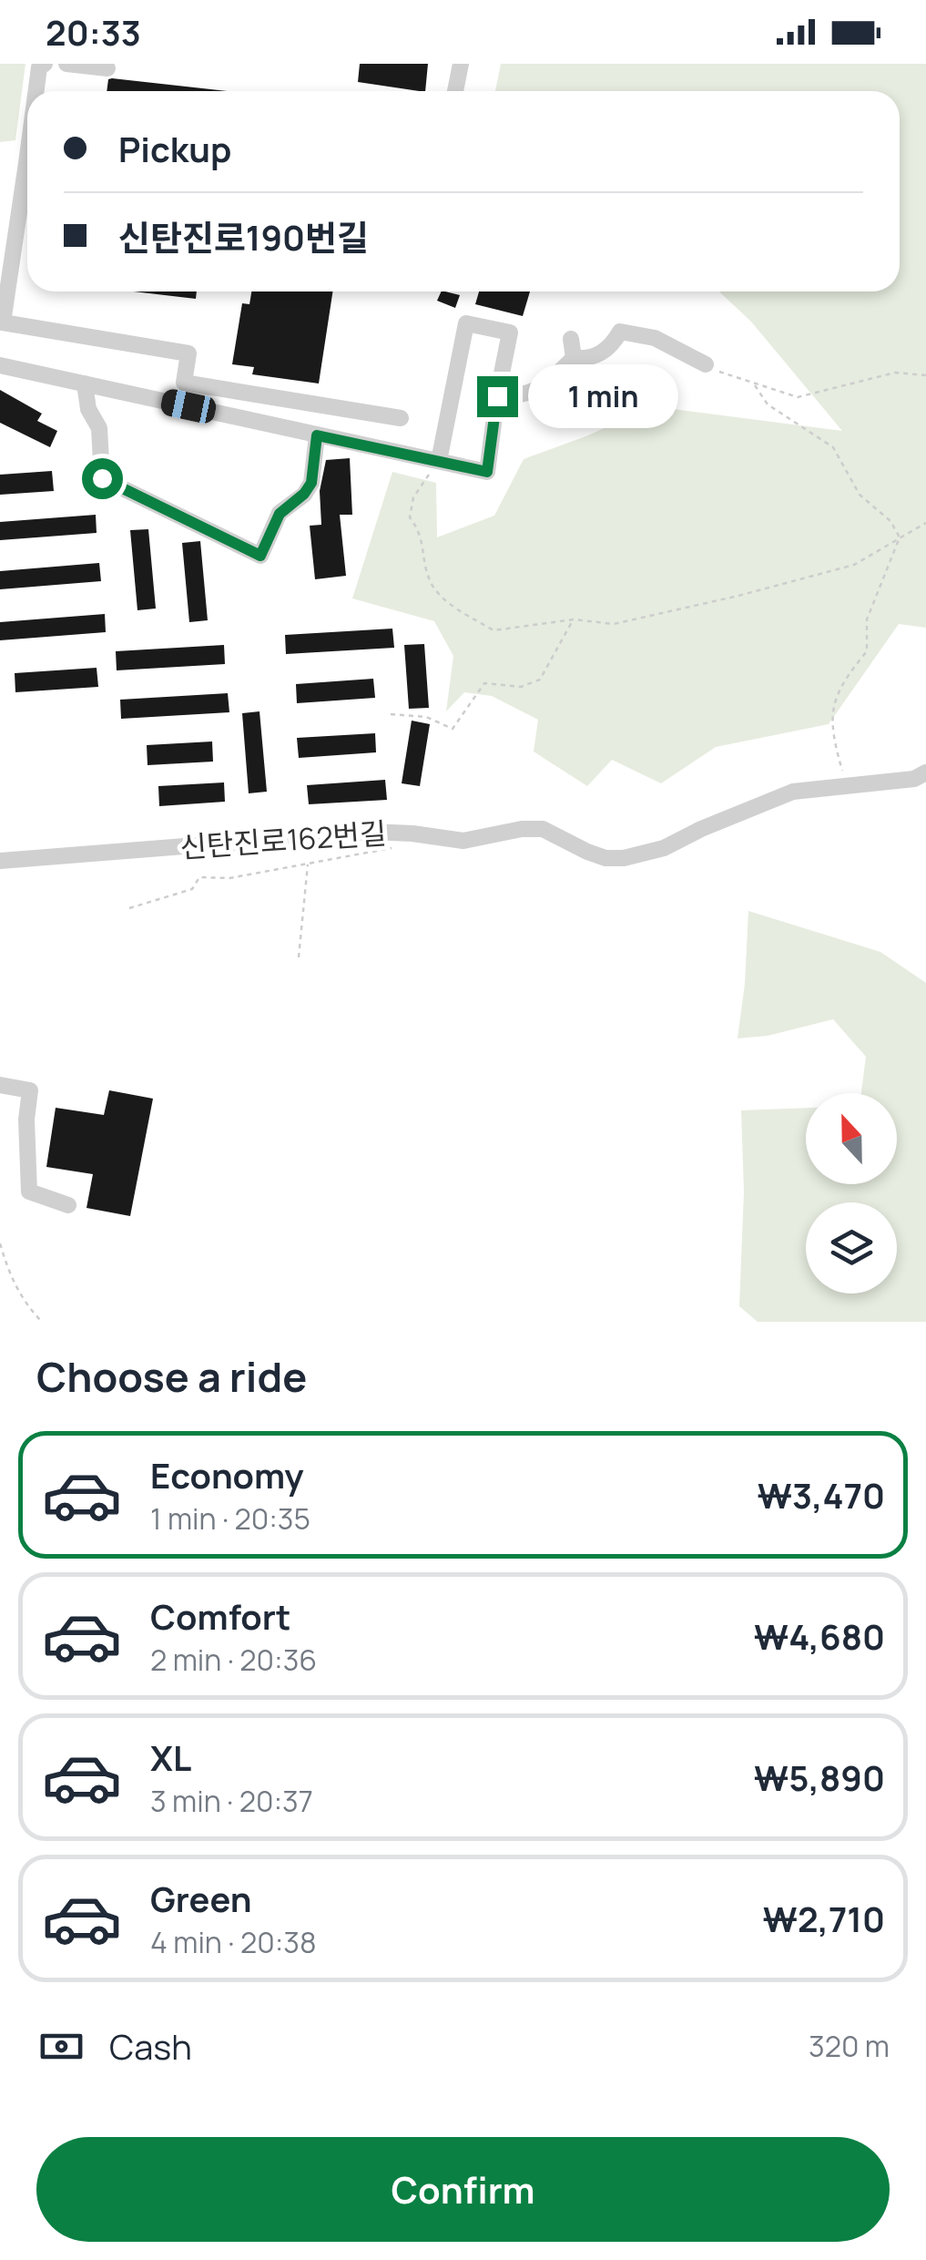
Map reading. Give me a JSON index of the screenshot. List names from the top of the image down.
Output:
{
  "streets": {
    "street": ["신탄진로162번길"]
  },
  "north": "top",
  "page": {
    "status": "20:33",
    "banner": ["Pickup", "신탄진로190번길"],
    "bubble": "1 min",
    "heading": "Choose a ride",
    "list": [
      {
        "name": "Economy",
        "note": "1 min · 20:35",
        "value": "₩3,470"
      },
      {
        "name": "Comfort",
        "note": "2 min · 20:36",
        "value": "₩4,680"
      },
      {
        "name": "XL",
        "note": "3 min · 20:37",
        "value": "₩5,890"
      },
      {
        "name": "Green",
        "note": "4 min · 20:38",
        "value": "₩2,710"
      }
    ],
    "pay": ["Cash", "320 m"],
    "buttons": "Confirm"
  }
}
